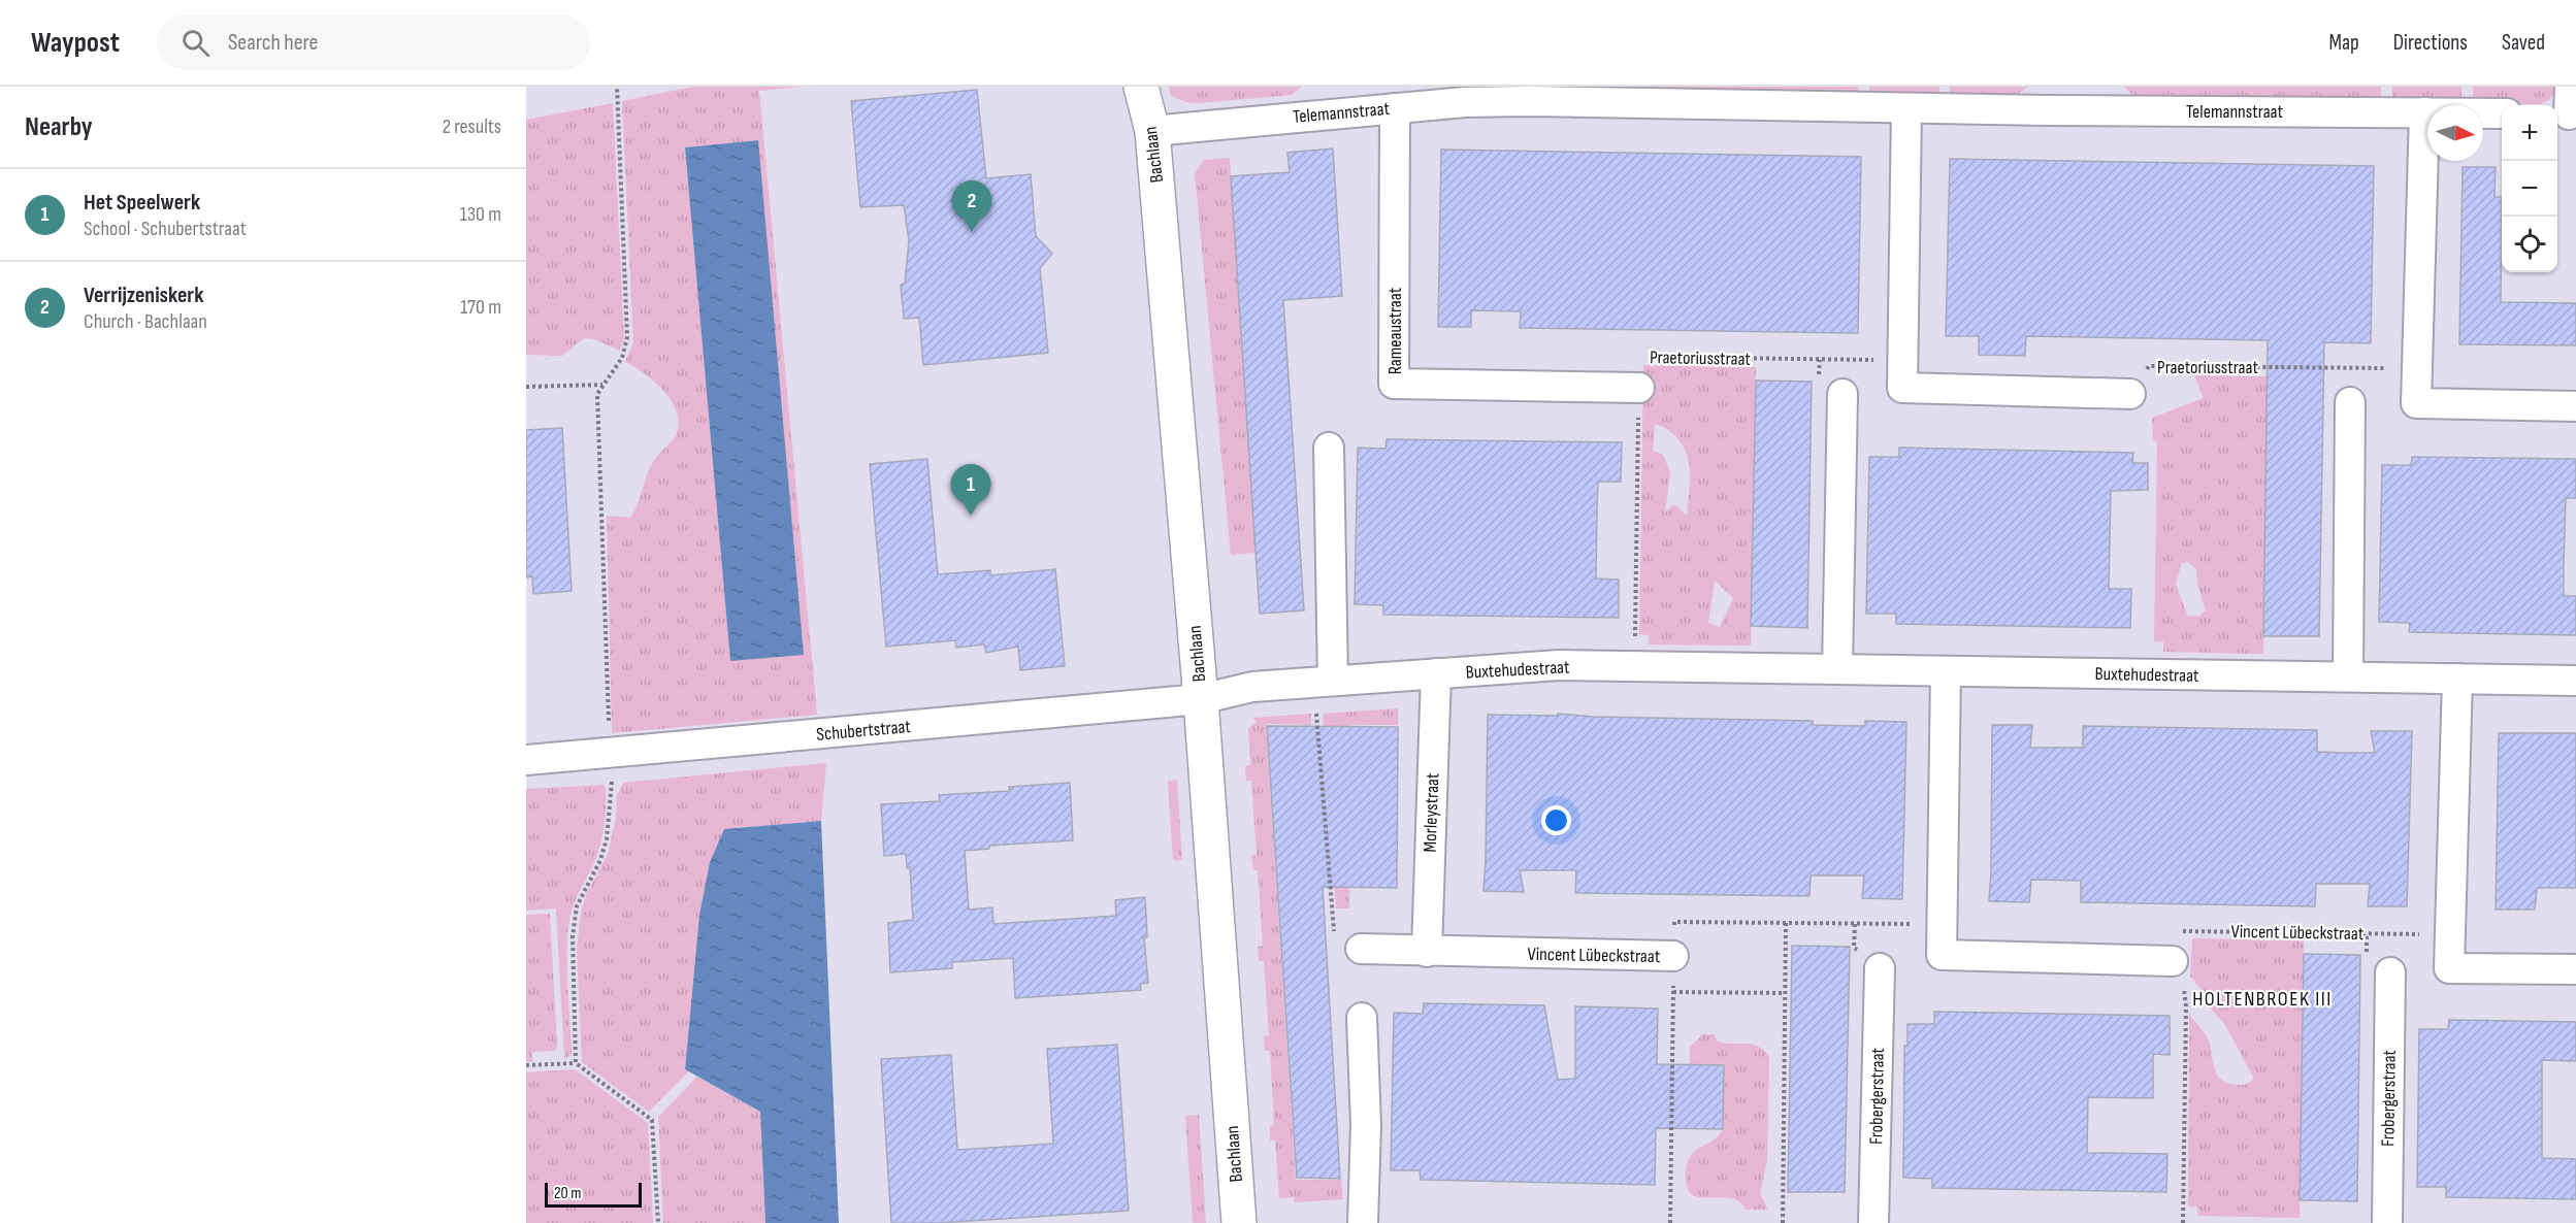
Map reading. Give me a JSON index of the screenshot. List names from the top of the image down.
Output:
{
  "streets": {
    "street": [
      "Telemannstraat",
      "Bachlaan",
      "Rameaustraat",
      "Buxtehudestraat",
      "Schubertstraat",
      "Morleystraat",
      "Vincent Lübeckstraat",
      "Frobergerstraat"
    ],
    "path": ["Praetoriusstraat"]
  },
  "crossings": [
    ["Telemannstraat", "Bachlaan"],
    ["Telemannstraat", "Rameaustraat"],
    ["Bachlaan", "Buxtehudestraat"],
    ["Bachlaan", "Schubertstraat"],
    ["Rameaustraat", "Praetoriusstraat"],
    ["Buxtehudestraat", "Schubertstraat"],
    ["Buxtehudestraat", "Morleystraat"],
    ["Morleystraat", "Vincent Lübeckstraat"]
  ],
  "districts": ["HOLTENBROEK III"],
  "scale_bar": "20 m",
  "north": "right",
  "page": {
    "header": "Waypost",
    "search": "Search here",
    "nav": ["Map", "Directions", "Saved"],
    "heading": ["Nearby", "2 results"],
    "map_buttons": ["+", "−"],
    "list": [
      {
        "mark": "1",
        "name": "Het Speelwerk",
        "note": "School · Schubertstraat",
        "value": "130 m"
      },
      {
        "mark": "2",
        "name": "Verrijzeniskerk",
        "note": "Church · Bachlaan",
        "value": "170 m"
      }
    ],
    "pins": ["2", "1"],
    "scale": "20 m"
  }
}
